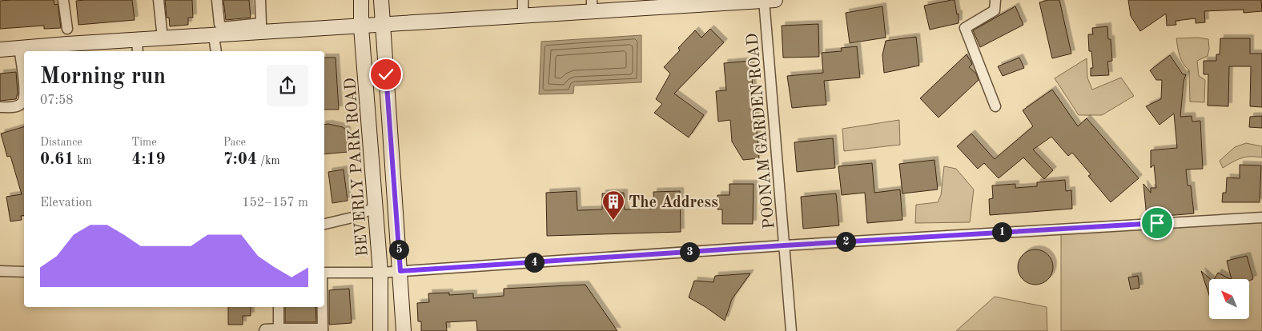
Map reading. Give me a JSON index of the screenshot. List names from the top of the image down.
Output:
{
  "streets": {
    "street": ["POONAM GARDEN ROAD", "BEVERLY PARK ROAD"]
  },
  "places": {
    "building": ["The Address"]
  },
  "north": "top left",
  "page": {
    "heading": ["Morning run", "07:58"],
    "stats": [
      ["Distance", "0.61 km"],
      ["Time", "4:19"],
      ["Pace", "7:04 /km"]
    ],
    "chart": ["Elevation", "152–157 m"],
    "pins": [
      "1",
      "2",
      "5",
      "3",
      "4"
    ]
  }
}
